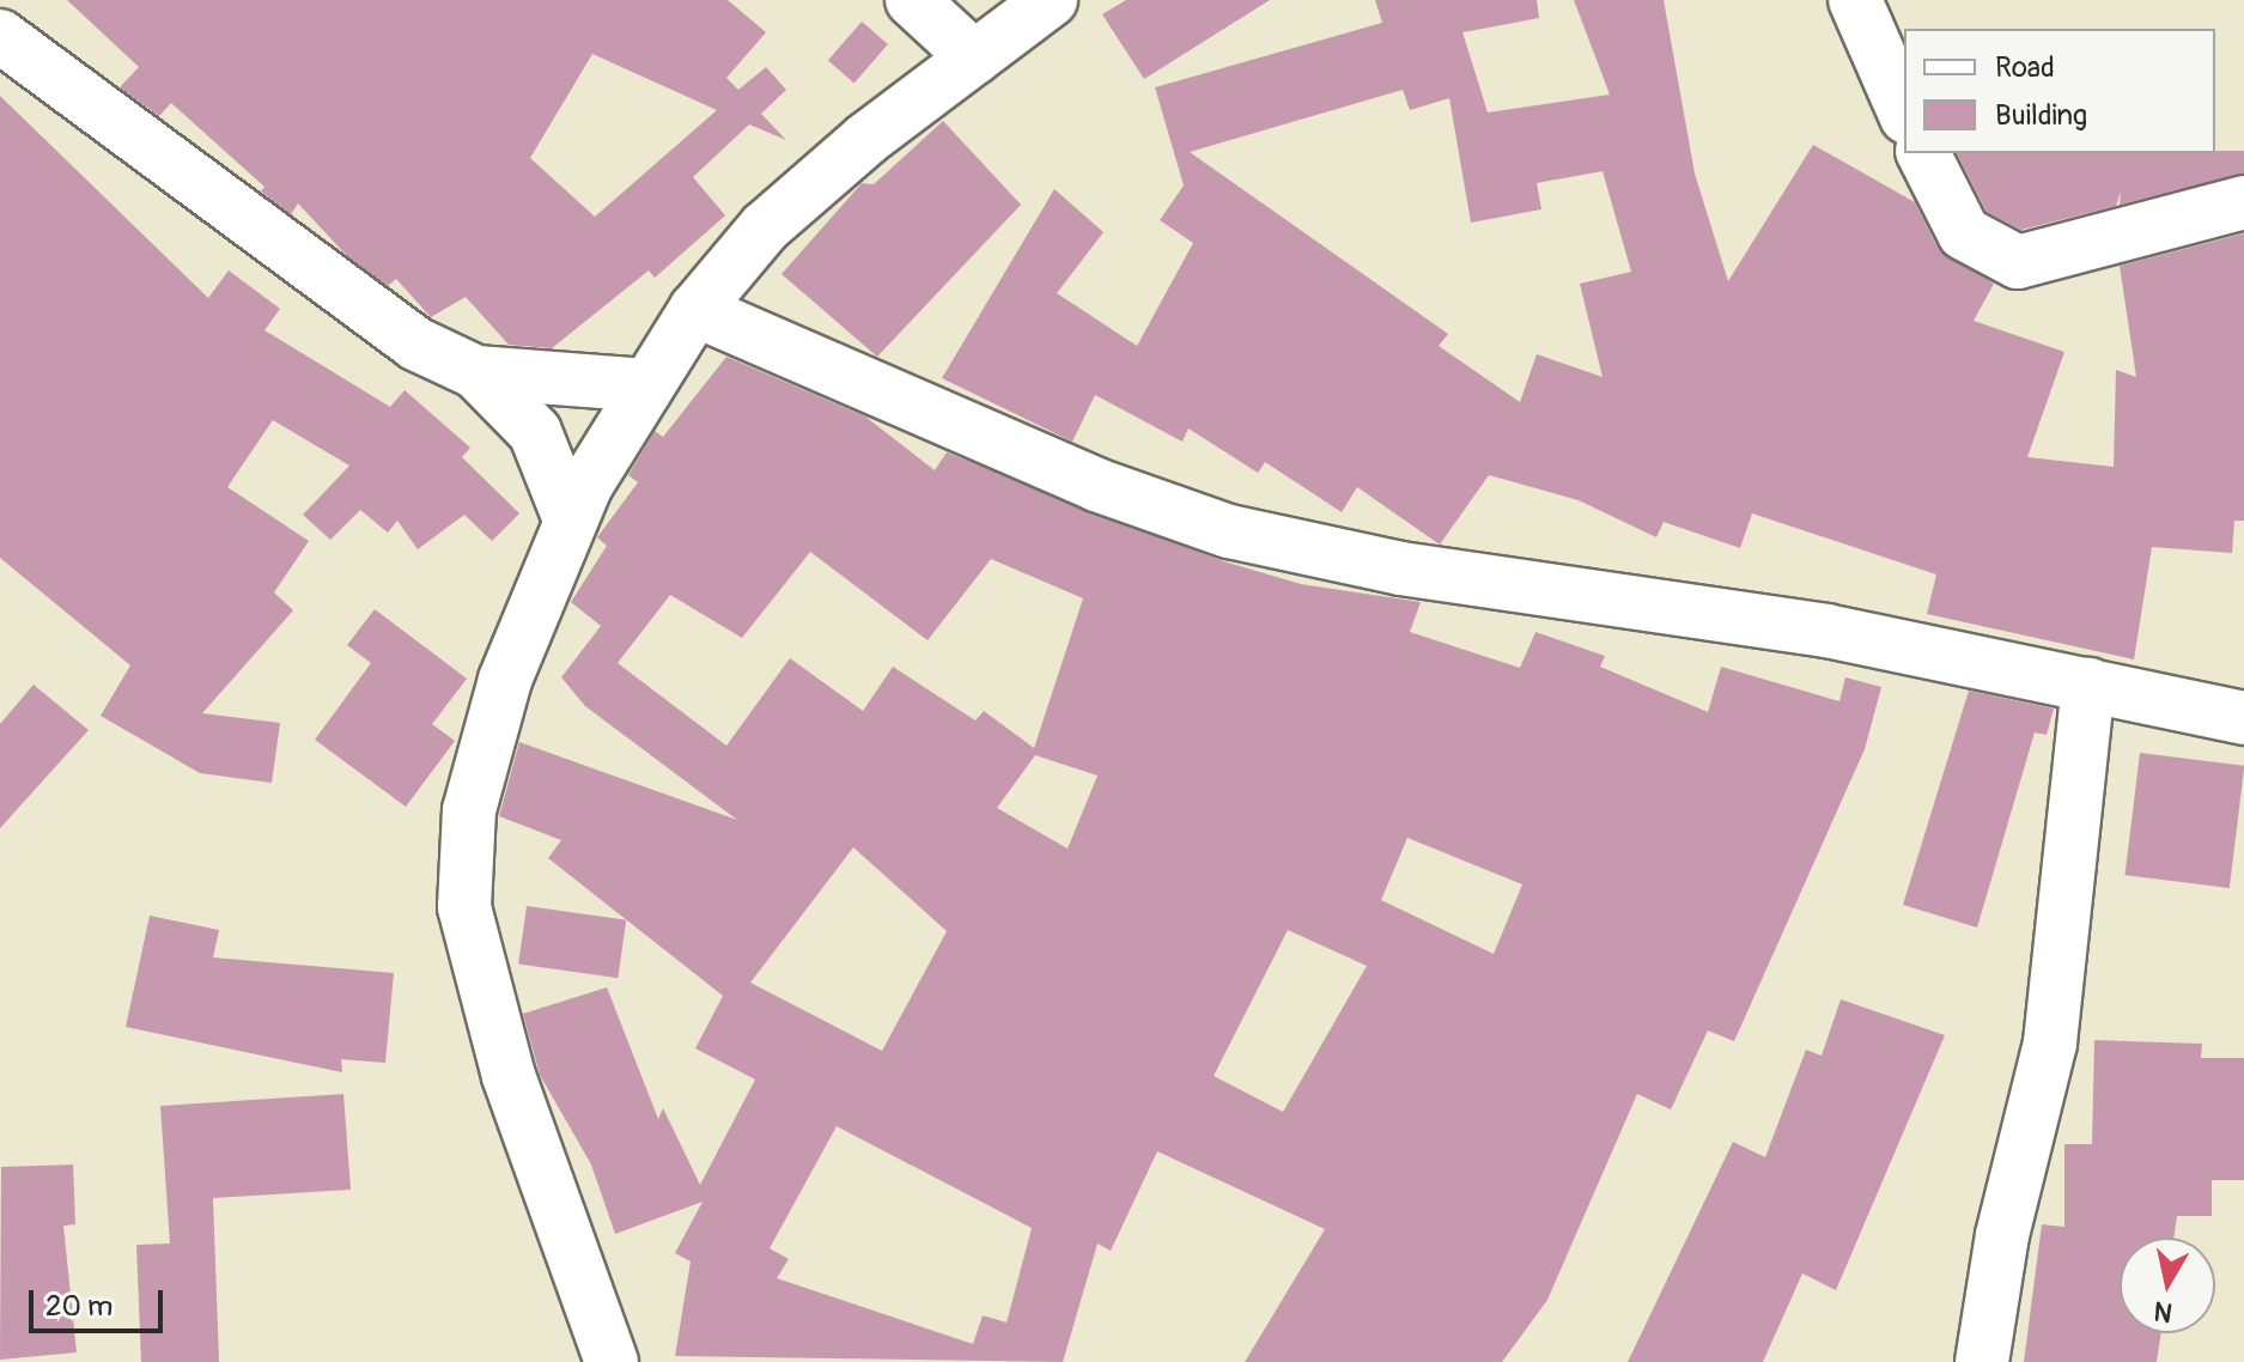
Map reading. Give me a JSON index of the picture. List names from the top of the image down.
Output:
{
  "legend": ["Road", "Building"],
  "scale_bar": "20 m",
  "north": "bottom"
}
